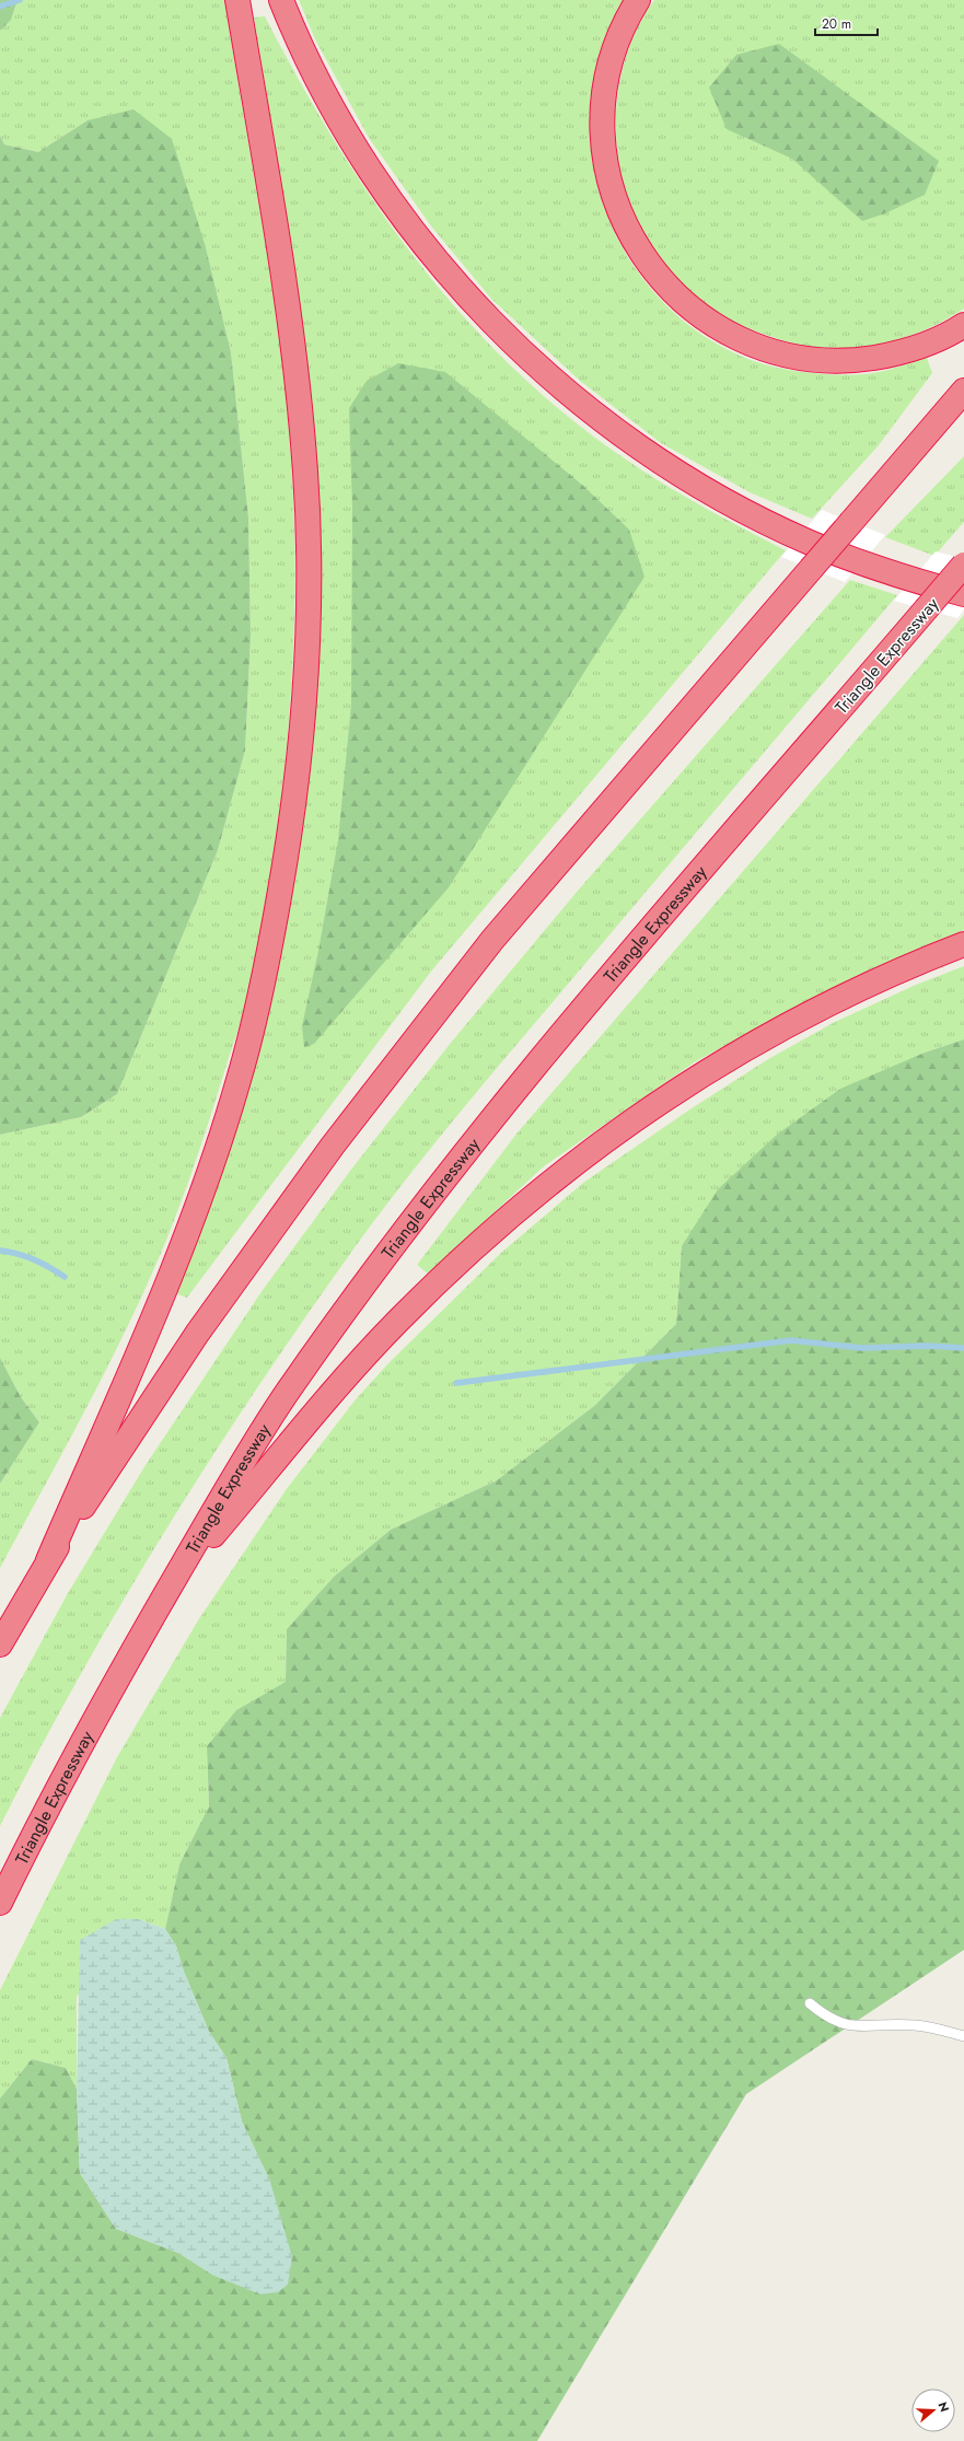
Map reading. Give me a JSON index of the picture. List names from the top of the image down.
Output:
{
  "streets": {
    "highway": ["Triangle Expressway"]
  },
  "scale_bar": "20 m",
  "north": "right"
}
